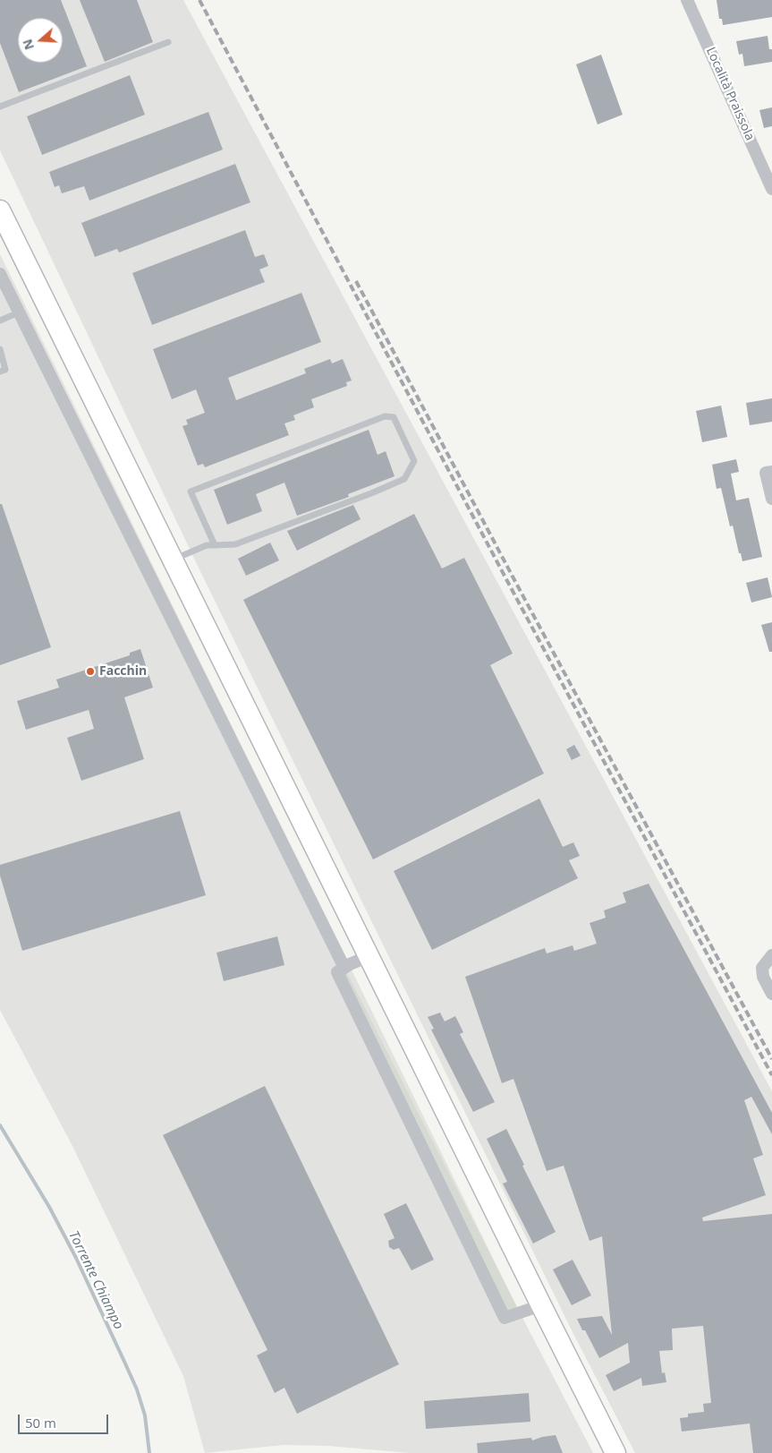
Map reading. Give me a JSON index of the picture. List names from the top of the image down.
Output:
{
  "streets": {
    "street": ["Località Praissola"]
  },
  "water": ["Torrente Chiampo"],
  "places": ["Facchin"],
  "scale_bar": "50 m",
  "north": "left"
}
